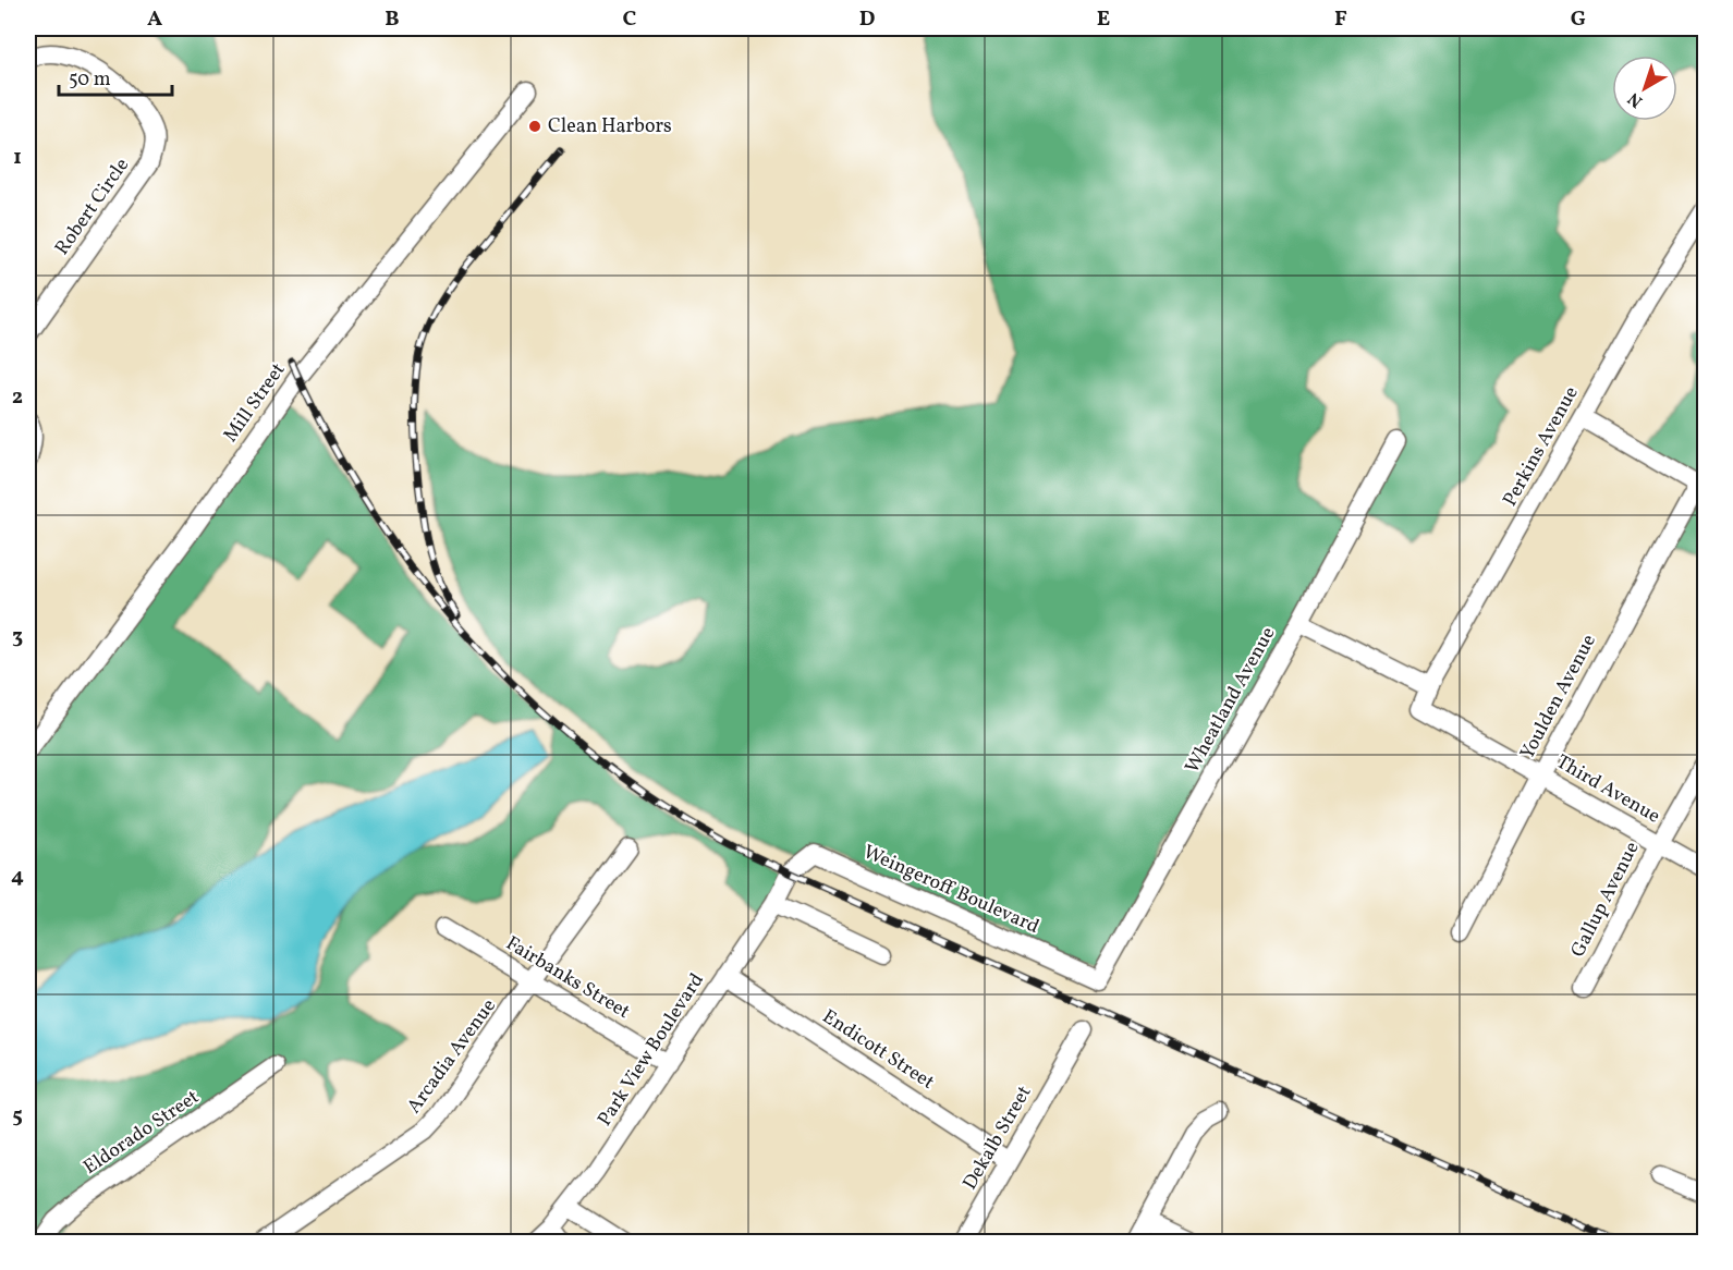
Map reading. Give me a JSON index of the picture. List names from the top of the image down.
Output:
{
  "streets": {
    "street": [
      "Robert Circle",
      "Mill Street",
      "Perkins Avenue",
      "Youlden Avenue",
      "Wheatland Avenue",
      "Third Avenue",
      "Weingeroff Boulevard",
      "Gallup Avenue",
      "Fairbanks Street",
      "Park View Boulevard",
      "Endicott Street",
      "Arcadia Avenue",
      "Eldorado Street",
      "Dekalb Street"
    ]
  },
  "crossings": [
    ["Perkins Avenue", "Youlden Avenue"],
    ["Perkins Avenue", "Third Avenue"],
    ["Youlden Avenue", "Third Avenue"],
    ["Wheatland Avenue", "Weingeroff Boulevard"],
    ["Third Avenue", "Gallup Avenue"],
    ["Weingeroff Boulevard", "Park View Boulevard"],
    ["Fairbanks Street", "Park View Boulevard"],
    ["Fairbanks Street", "Arcadia Avenue"],
    ["Park View Boulevard", "Endicott Street"],
    ["Endicott Street", "Dekalb Street"]
  ],
  "places": ["Clean Harbors"],
  "scale_bar": "50 m",
  "north": "bottom left",
  "grid": {
    "columns": [
      "A",
      "B",
      "C",
      "D",
      "E",
      "F",
      "G"
    ],
    "rows": [
      "1",
      "2",
      "3",
      "4",
      "5"
    ]
  }
}
